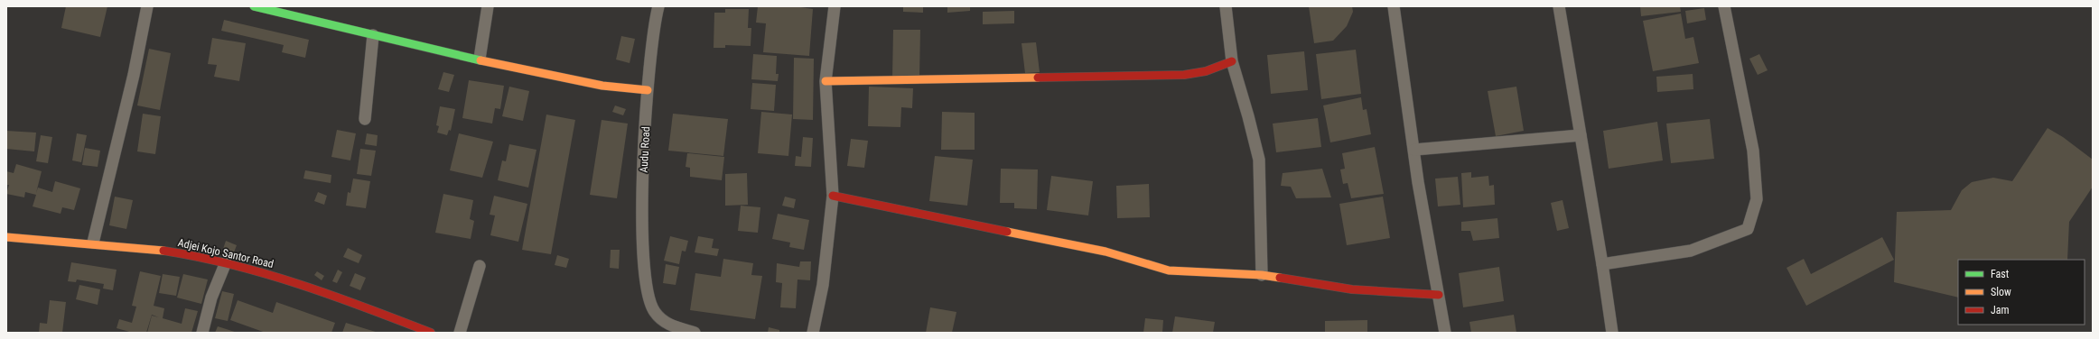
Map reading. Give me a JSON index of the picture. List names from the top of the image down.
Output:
{
  "streets": {
    "street": ["Audu Road", "Adjei Kojo Santor Road"]
  },
  "legend": ["Fast", "Slow", "Jam"]
}
